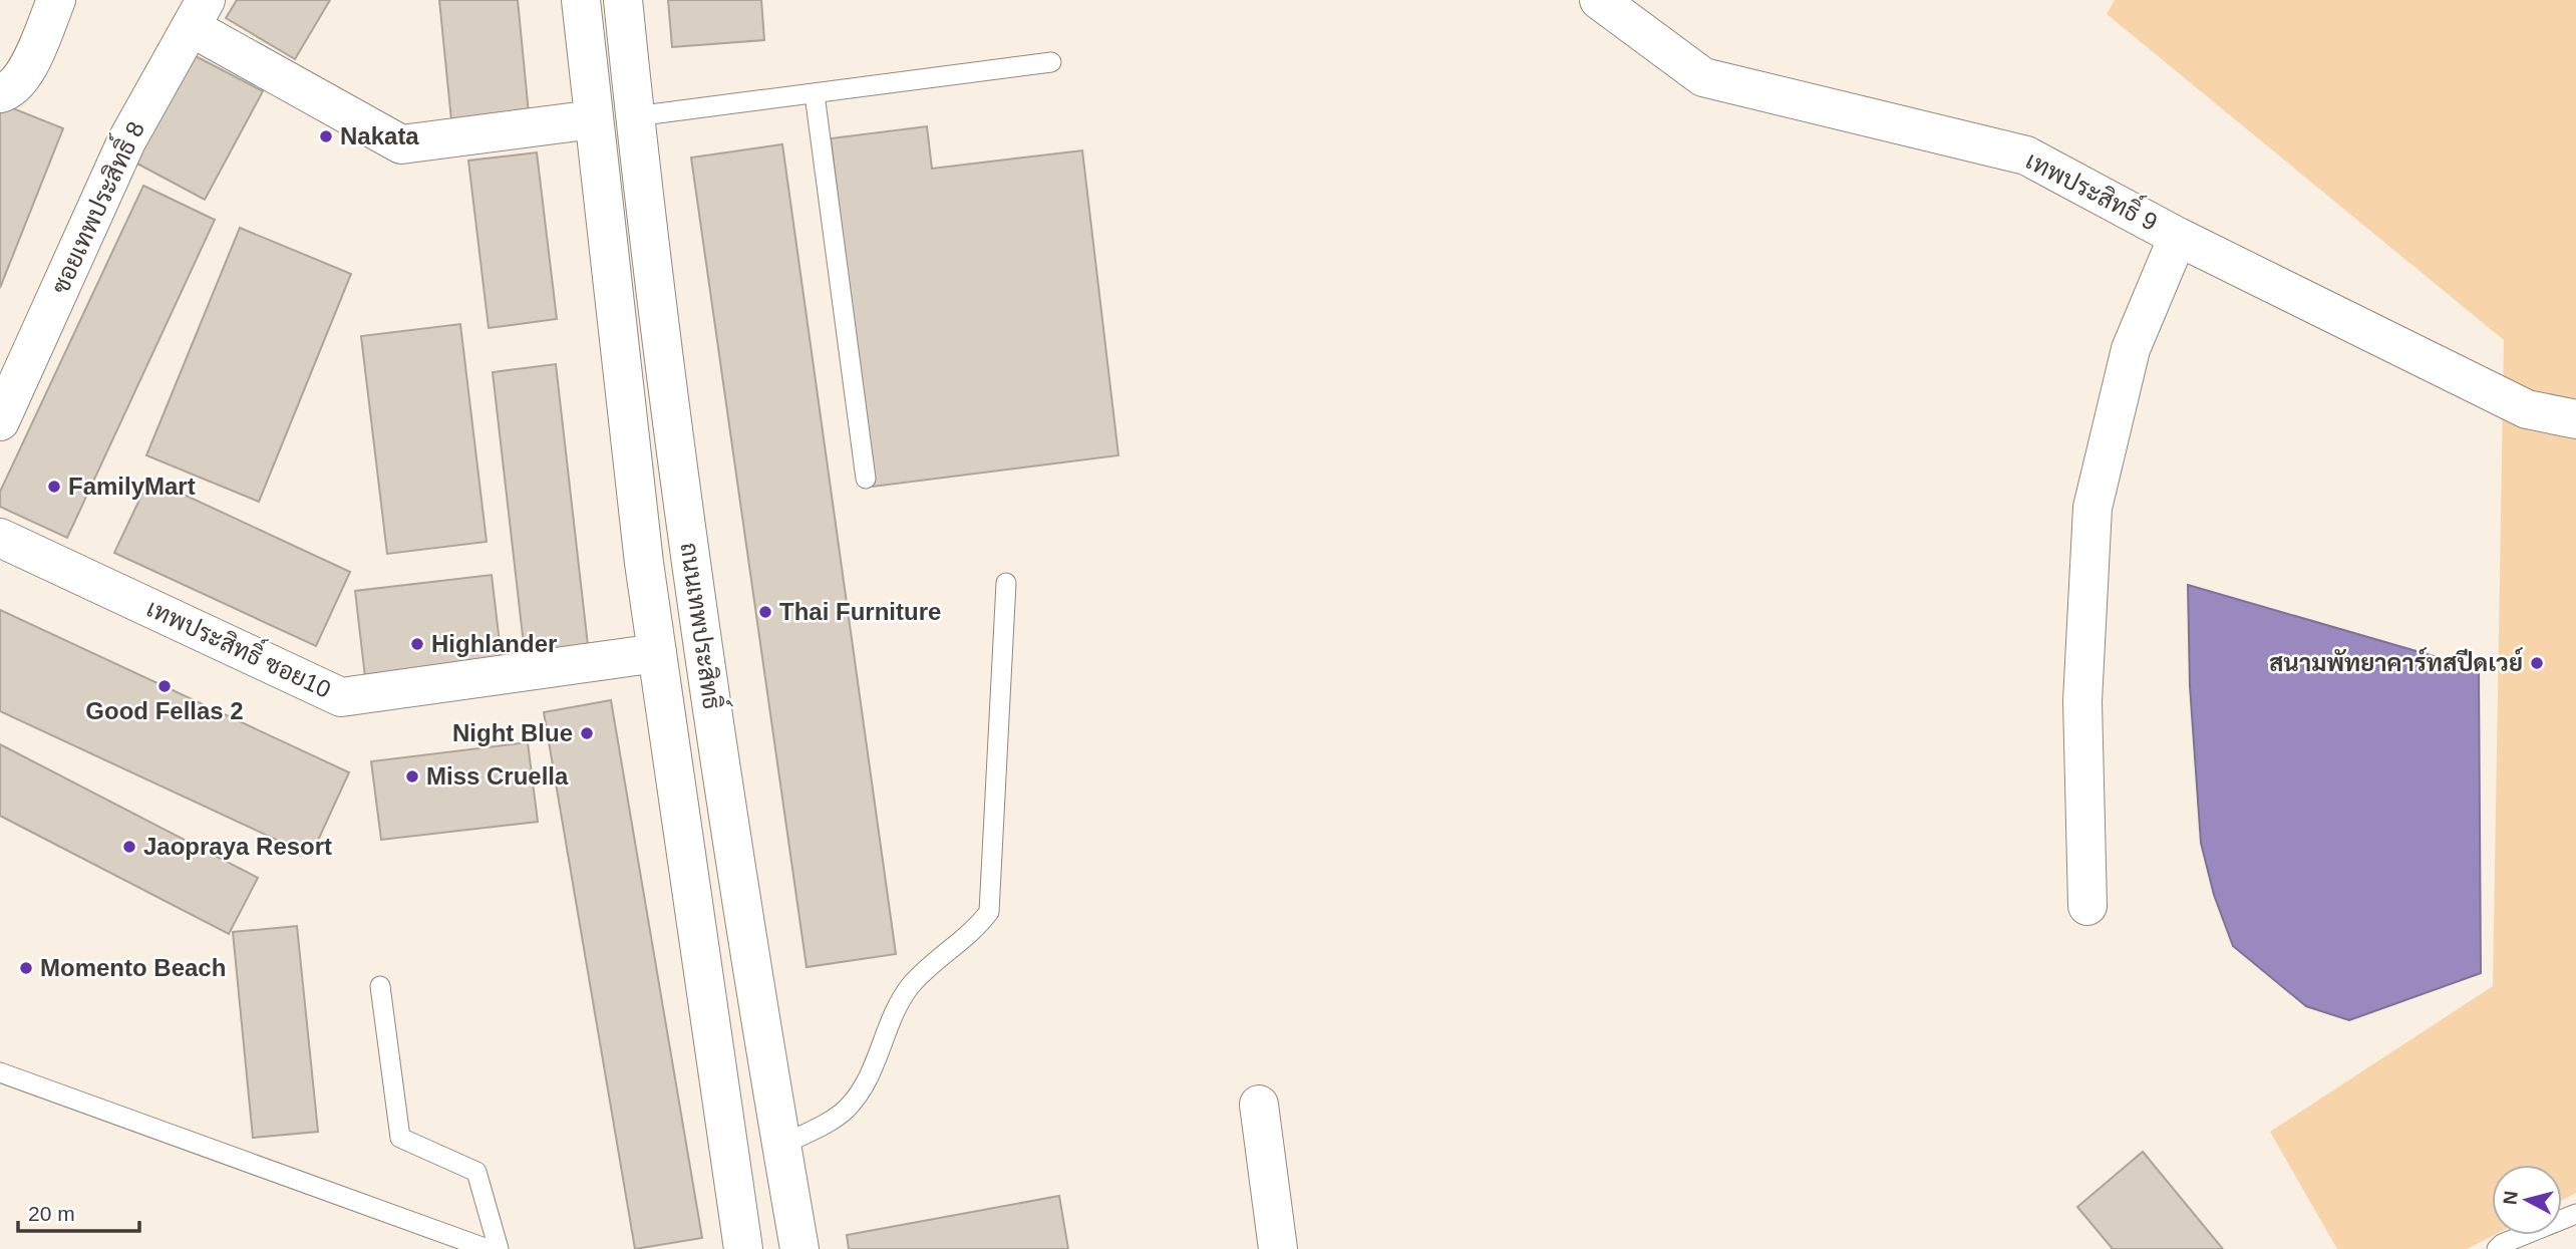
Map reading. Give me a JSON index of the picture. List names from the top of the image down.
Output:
{
  "streets": {
    "street": [
      "เทพประสิทธิ์ 9",
      "ซอยเทพประสิทธิ์ 8",
      "ถนนเทพประสิทธิ์",
      "เทพประสิทธิ์ ซอย10"
    ]
  },
  "crossings": [
    ["ถนนเทพประสิทธิ์", "เทพประสิทธิ์ ซอย10"]
  ],
  "places": [
    "Nakata",
    "FamilyMart",
    "Thai Furniture",
    "Highlander",
    "สนามพัทยาคาร์ทสปีดเวย์",
    "Good Fellas 2",
    "Night Blue",
    "Miss Cruella",
    "Jaopraya Resort",
    "Momento Beach"
  ],
  "scale_bar": "20 m",
  "north": "left"
}
